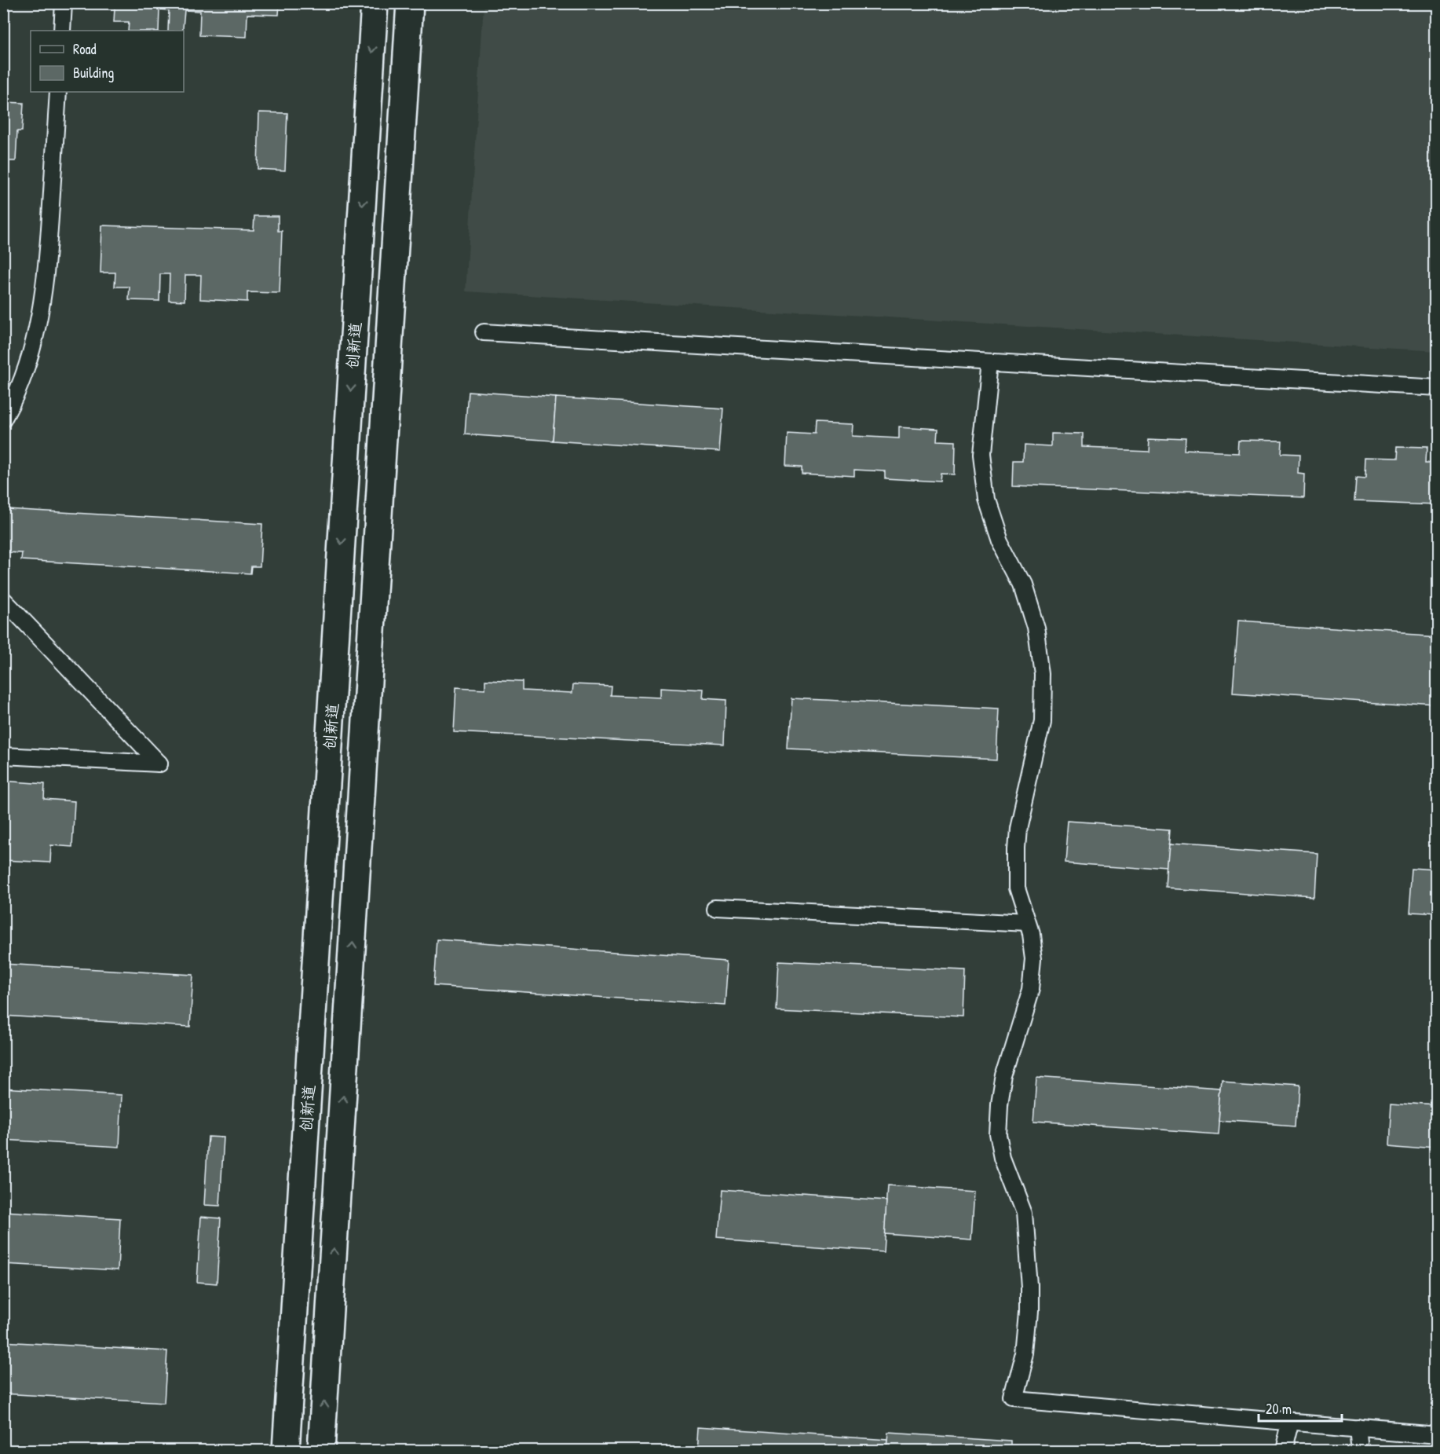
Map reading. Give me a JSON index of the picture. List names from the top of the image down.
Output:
{
  "streets": {
    "street": ["创新道"]
  },
  "legend": ["Road", "Building"],
  "scale_bar": "20 m"
}
